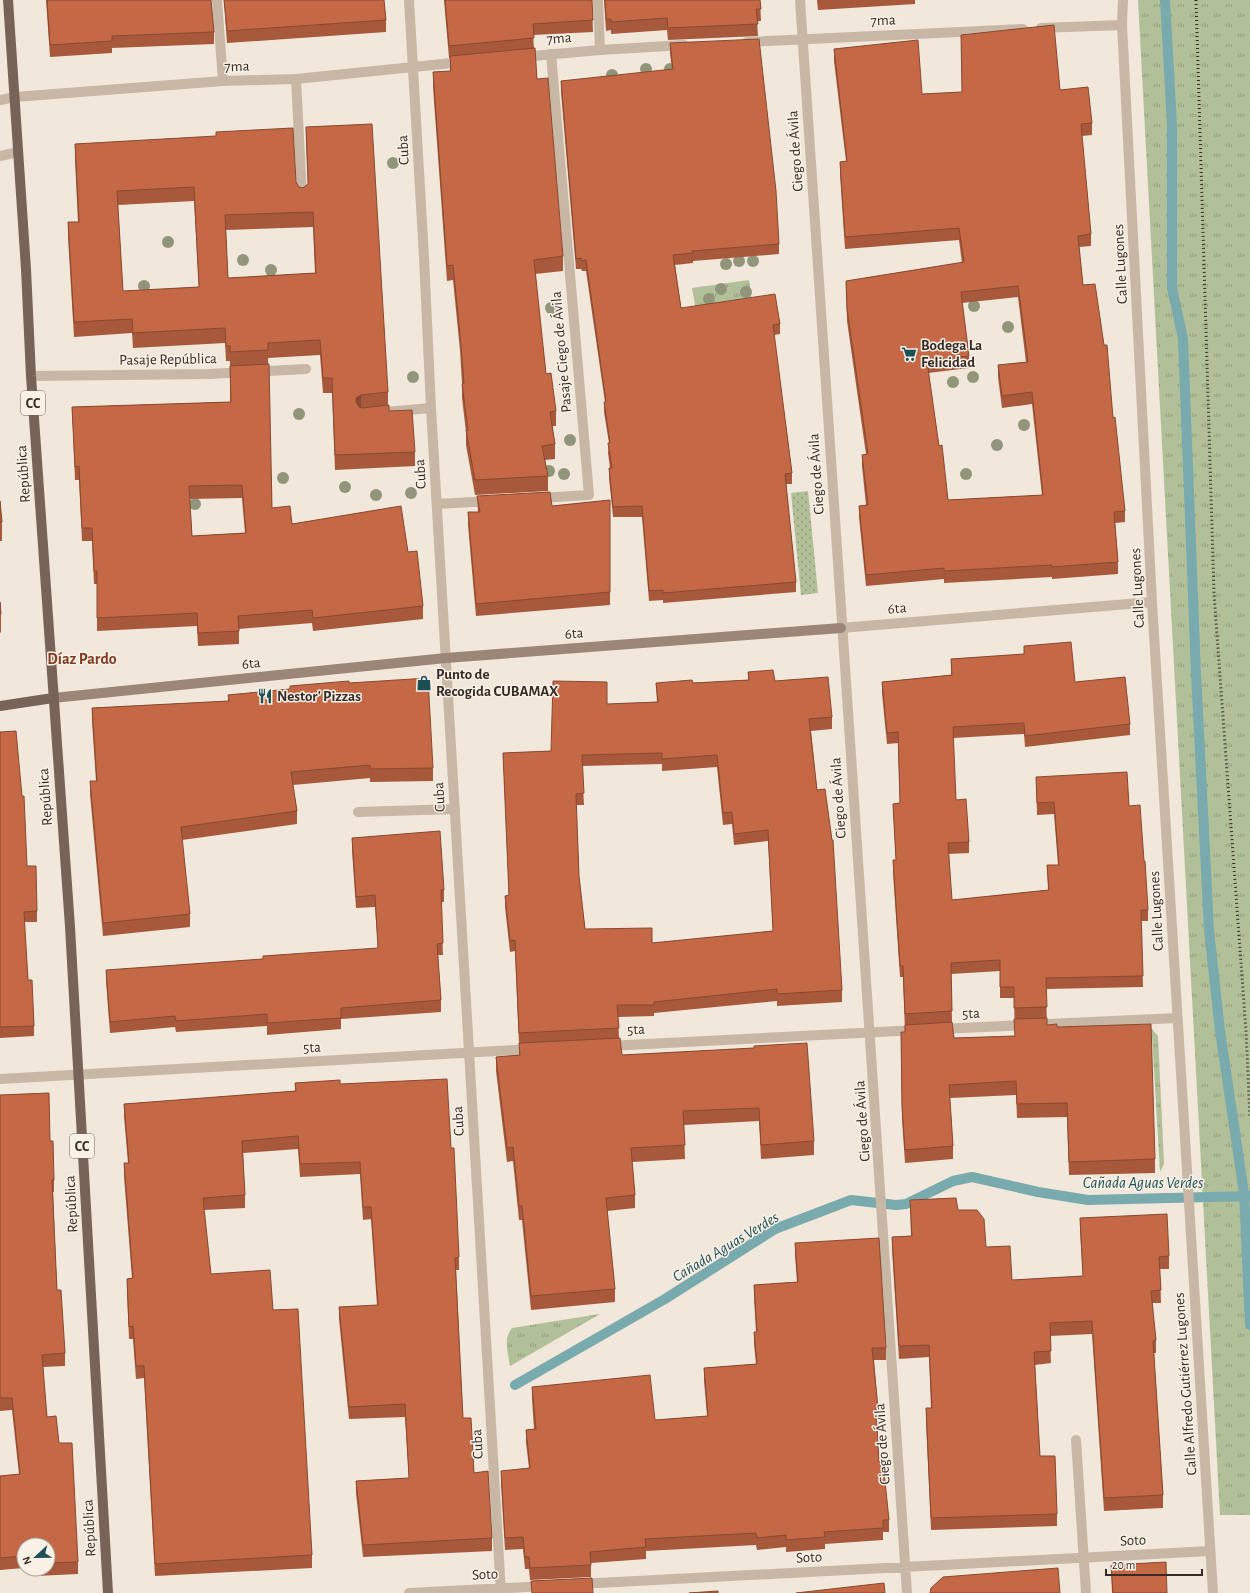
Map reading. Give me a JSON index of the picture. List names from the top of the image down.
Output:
{
  "streets": {
    "main road": ["CC", "República", "6ta"],
    "street": [
      "7ma",
      "Cuba",
      "Ciego de Ávila",
      "Calle Lugones",
      "Pasaje Ciego de Ávila",
      "Pasaje República",
      "5ta",
      "Calle Alfredo Gutiérrez Lugones",
      "Soto"
    ]
  },
  "crossings": [
    ["7ma", "Cuba"],
    ["7ma", "Ciego de Ávila"],
    ["7ma", "Calle Lugones"],
    ["7ma", "Pasaje Ciego de Ávila"],
    ["7ma", "República"],
    ["Cuba", "6ta"],
    ["Cuba", "5ta"],
    ["Cuba", "Soto"],
    ["Ciego de Ávila", "6ta"],
    ["Ciego de Ávila", "5ta"],
    ["Ciego de Ávila", "Soto"],
    ["Calle Lugones", "6ta"],
    ["Calle Lugones", "5ta"],
    ["Calle Lugones", "Calle Alfredo Gutiérrez Lugones"],
    ["Pasaje República", "República"],
    ["República", "6ta"],
    ["República", "5ta"],
    ["Calle Alfredo Gutiérrez Lugones", "Soto"]
  ],
  "districts": ["Díaz Pardo"],
  "water": ["Cañada Aguas Verdes"],
  "places": {
    "supermarket": ["Bodega La Felicidad"],
    "shop": ["Punto de Recogida CUBAMAX"],
    "restaurant": ["Nestor' Pizzas"]
  },
  "scale_bar": "20 m",
  "north": "left"
}
